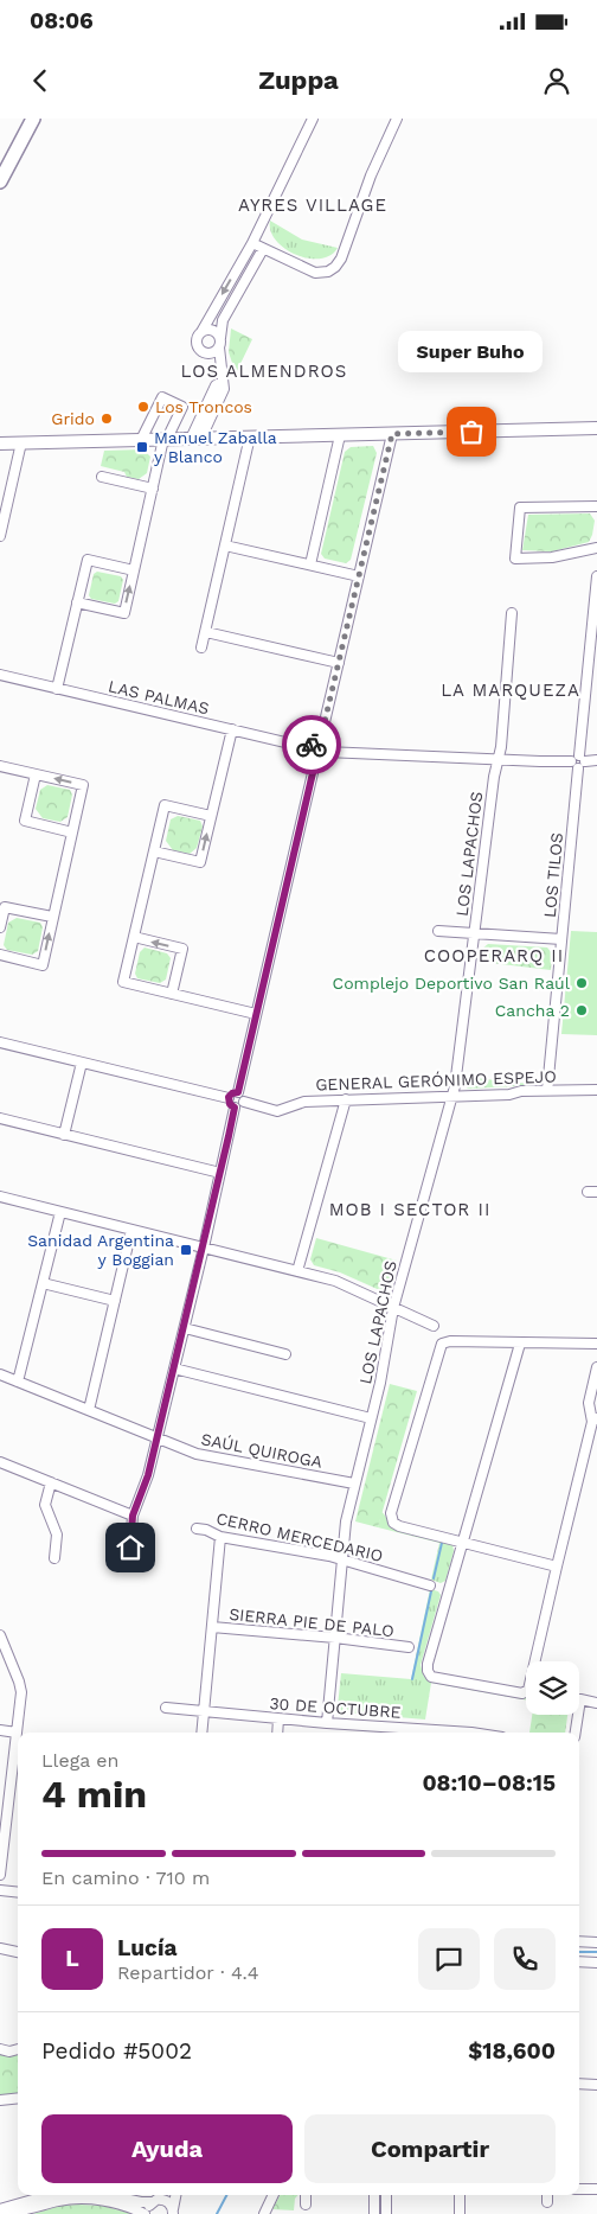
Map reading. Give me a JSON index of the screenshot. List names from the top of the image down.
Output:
{
  "streets": {
    "street": [
      "LAS PALMAS",
      "LOS LAPACHOS",
      "LOS TILOS",
      "GENERAL GERÓNIMO ESPEJO",
      "SAÚL QUIROGA",
      "CERRO MERCEDARIO",
      "SIERRA PIE DE PALO",
      "30 DE OCTUBRE"
    ]
  },
  "crossings": [
    ["LOS LAPACHOS", "GENERAL GERÓNIMO ESPEJO"],
    ["LOS LAPACHOS", "SAÚL QUIROGA"],
    ["LOS LAPACHOS", "CERRO MERCEDARIO"],
    ["LOS LAPACHOS", "SIERRA PIE DE PALO"],
    ["LOS LAPACHOS", "30 DE OCTUBRE"],
    ["LOS TILOS", "GENERAL GERÓNIMO ESPEJO"]
  ],
  "districts": [
    "AYRES VILLAGE",
    "LOS ALMENDROS",
    "LA MARQUEZA",
    "COOPERARQ II",
    "MOB I SECTOR II"
  ],
  "places": {
    "other": [
      "Los Troncos",
      "Grido",
      "Super Buho",
      "Complejo Deportivo San Raúl",
      "Cancha 2"
    ],
    "transit": ["Manuel Zaballa y Blanco", "Sanidad Argentina y Boggian"]
  },
  "page": {
    "status": "08:06",
    "header": "Zuppa",
    "bubble": "Super Buho",
    "heading": ["4 min", "Llega en", "08:10–08:15"],
    "panel": [
      "Lucía",
      "Repartidor · 4.4",
      "Pedido #5002",
      "$18,600"
    ],
    "bar": "En camino · 710 m",
    "round": "L",
    "buttons": ["Ayuda", "Compartir"]
  }
}
